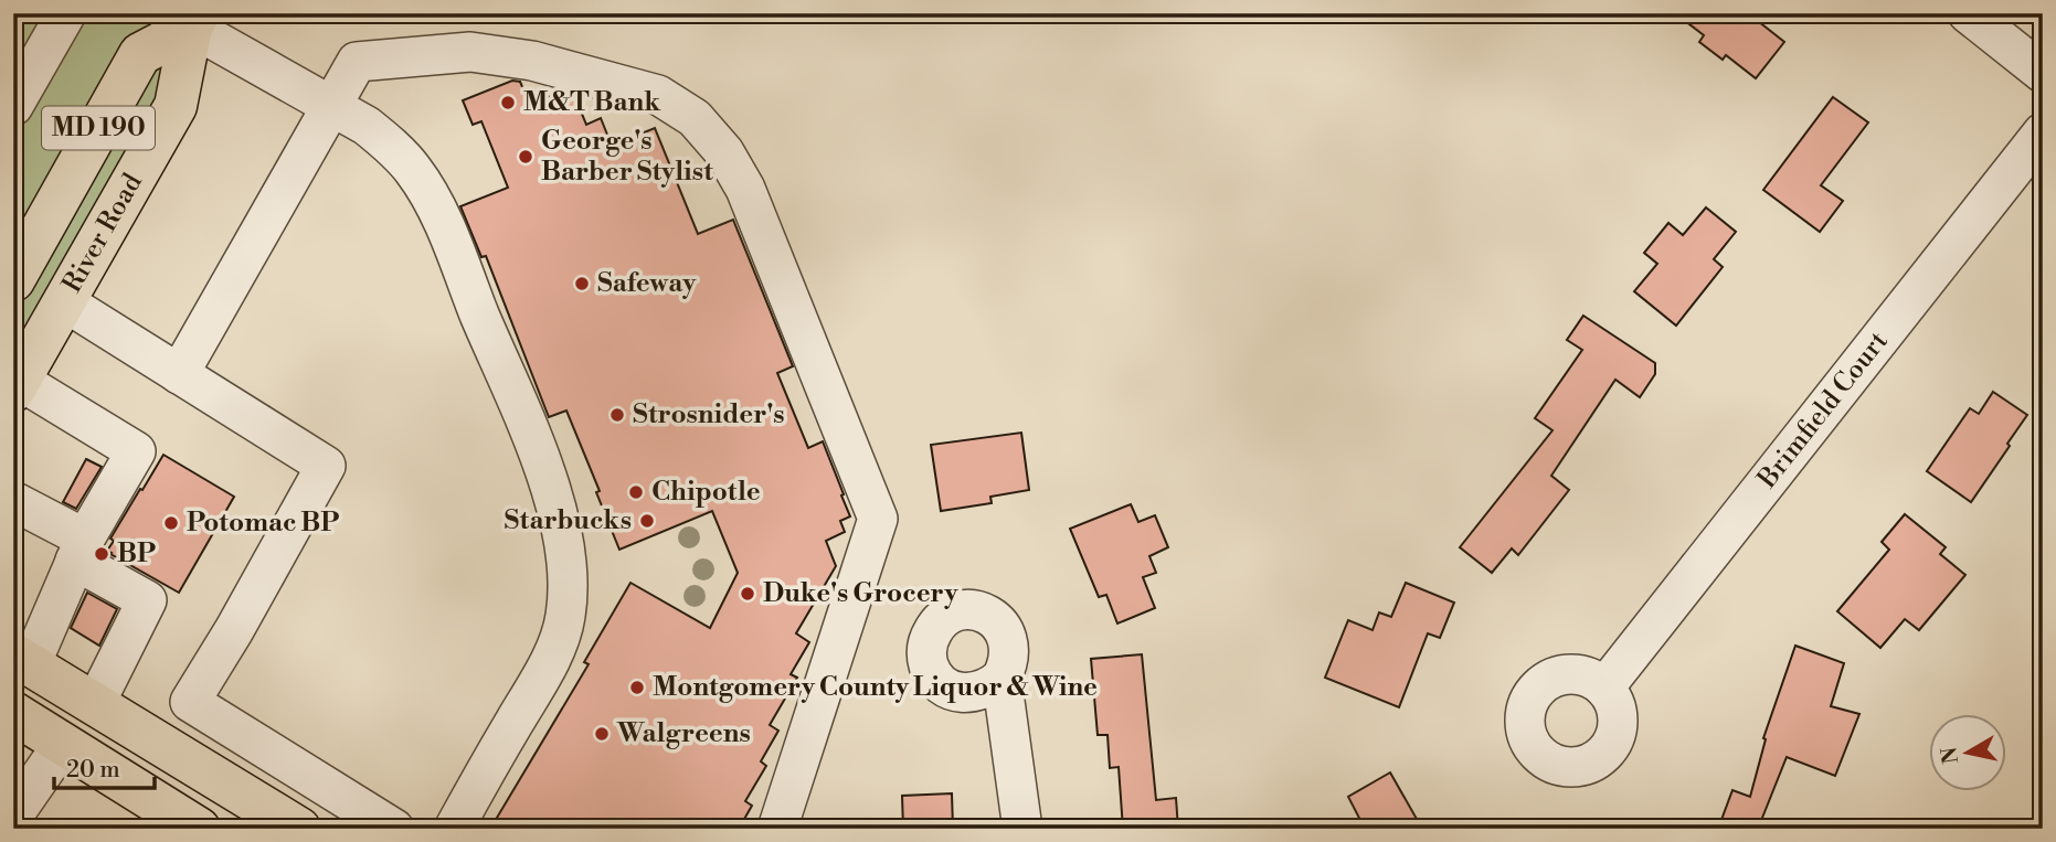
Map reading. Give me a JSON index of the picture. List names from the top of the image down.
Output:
{
  "streets": {
    "main road": ["MD 190", "River Road"],
    "street": ["Brimfield Court"]
  },
  "places": [
    "M&T Bank",
    "George's Barber Stylist",
    "Safeway",
    "Strosnider's",
    "Chipotle",
    "Starbucks",
    "Potomac BP",
    "BP",
    "Duke's Grocery",
    "Montgomery County Liquor & Wine",
    "Walgreens"
  ],
  "scale_bar": "20 m",
  "north": "left"
}
